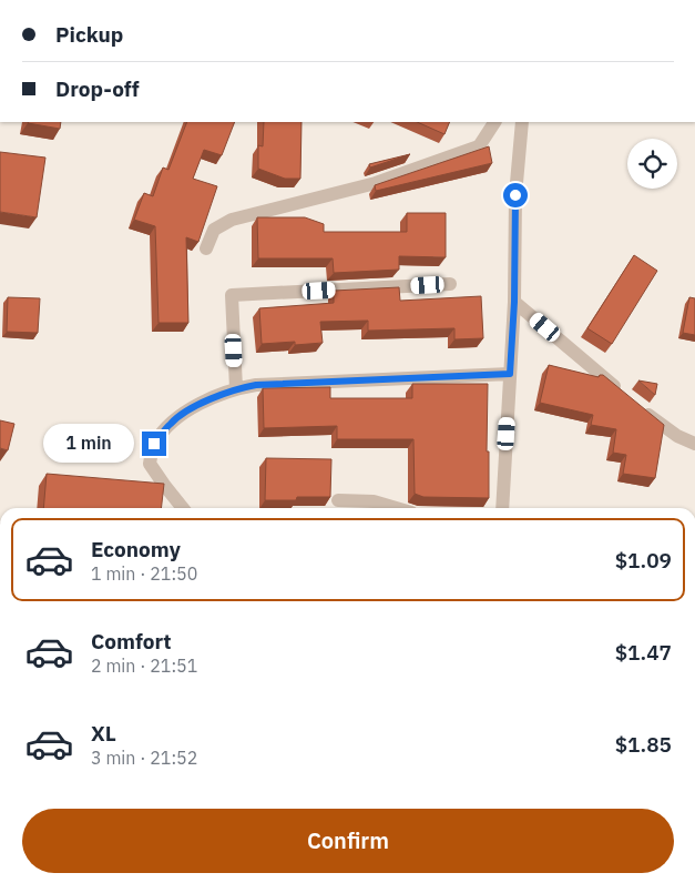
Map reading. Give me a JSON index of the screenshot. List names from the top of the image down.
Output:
{
  "page": {
    "banner": ["Pickup", "Drop-off"],
    "bubble": "1 min",
    "list": [
      {
        "name": "Economy",
        "note": "1 min · 21:50",
        "value": "$1.09"
      },
      {
        "name": "Comfort",
        "note": "2 min · 21:51",
        "value": "$1.47"
      },
      {
        "name": "XL",
        "note": "3 min · 21:52",
        "value": "$1.85"
      }
    ],
    "buttons": "Confirm"
  }
}
